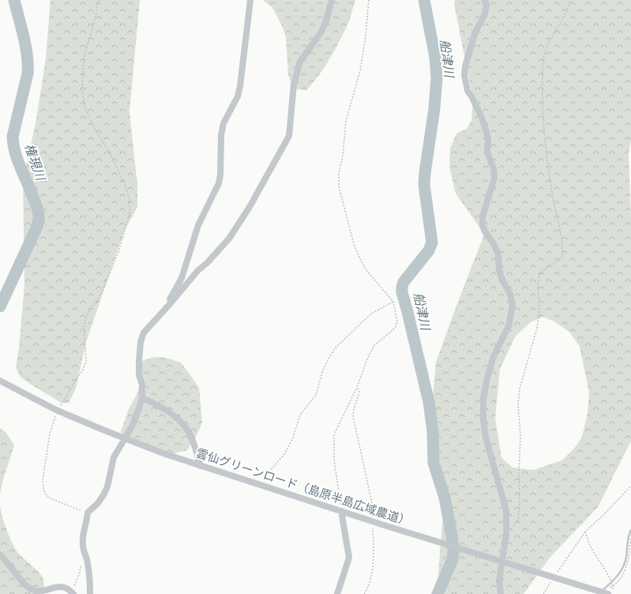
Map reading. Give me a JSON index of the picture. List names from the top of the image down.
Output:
{
  "streets": {
    "street": ["雲仙グリーンロード（島原半島広域農道）"]
  },
  "water": ["船津川", "権現川"]
}
